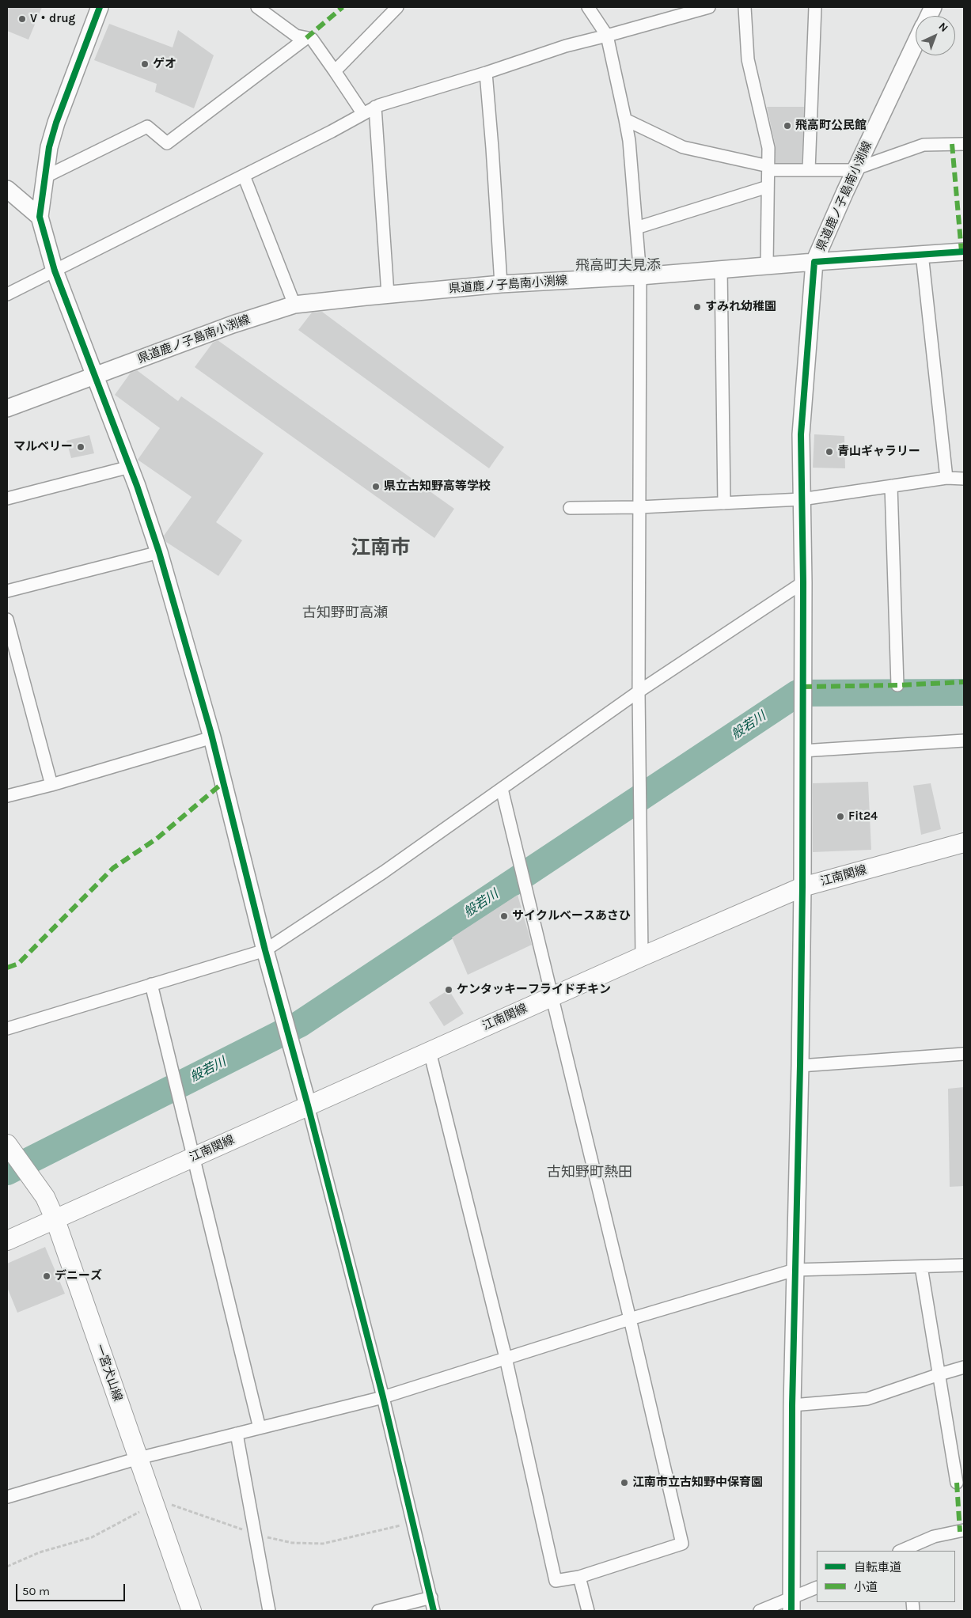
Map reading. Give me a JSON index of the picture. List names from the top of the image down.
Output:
{
  "streets": {
    "main road": ["江南関線", "一宮犬山線"],
    "street": ["県道鹿ノ子島南小渕線"]
  },
  "crossings": [
    ["江南関線", "一宮犬山線"]
  ],
  "districts": [
    "飛高町夫見添",
    "江南市",
    "古知野町高瀬",
    "古知野町熱田"
  ],
  "water": ["般若川"],
  "places": [
    "V・drug",
    "ゲオ",
    "飛高町公民館",
    "すみれ幼稚園",
    "マルベリー",
    "青山ギャラリー",
    "県立古知野高等学校",
    "Fit24",
    "サイクルベースあさひ",
    "ケンタッキーフライドチキン",
    "デニーズ",
    "江南市立古知野中保育園"
  ],
  "legend": ["自転車道", "小道"],
  "scale_bar": "50 m",
  "north": "top right"
}
